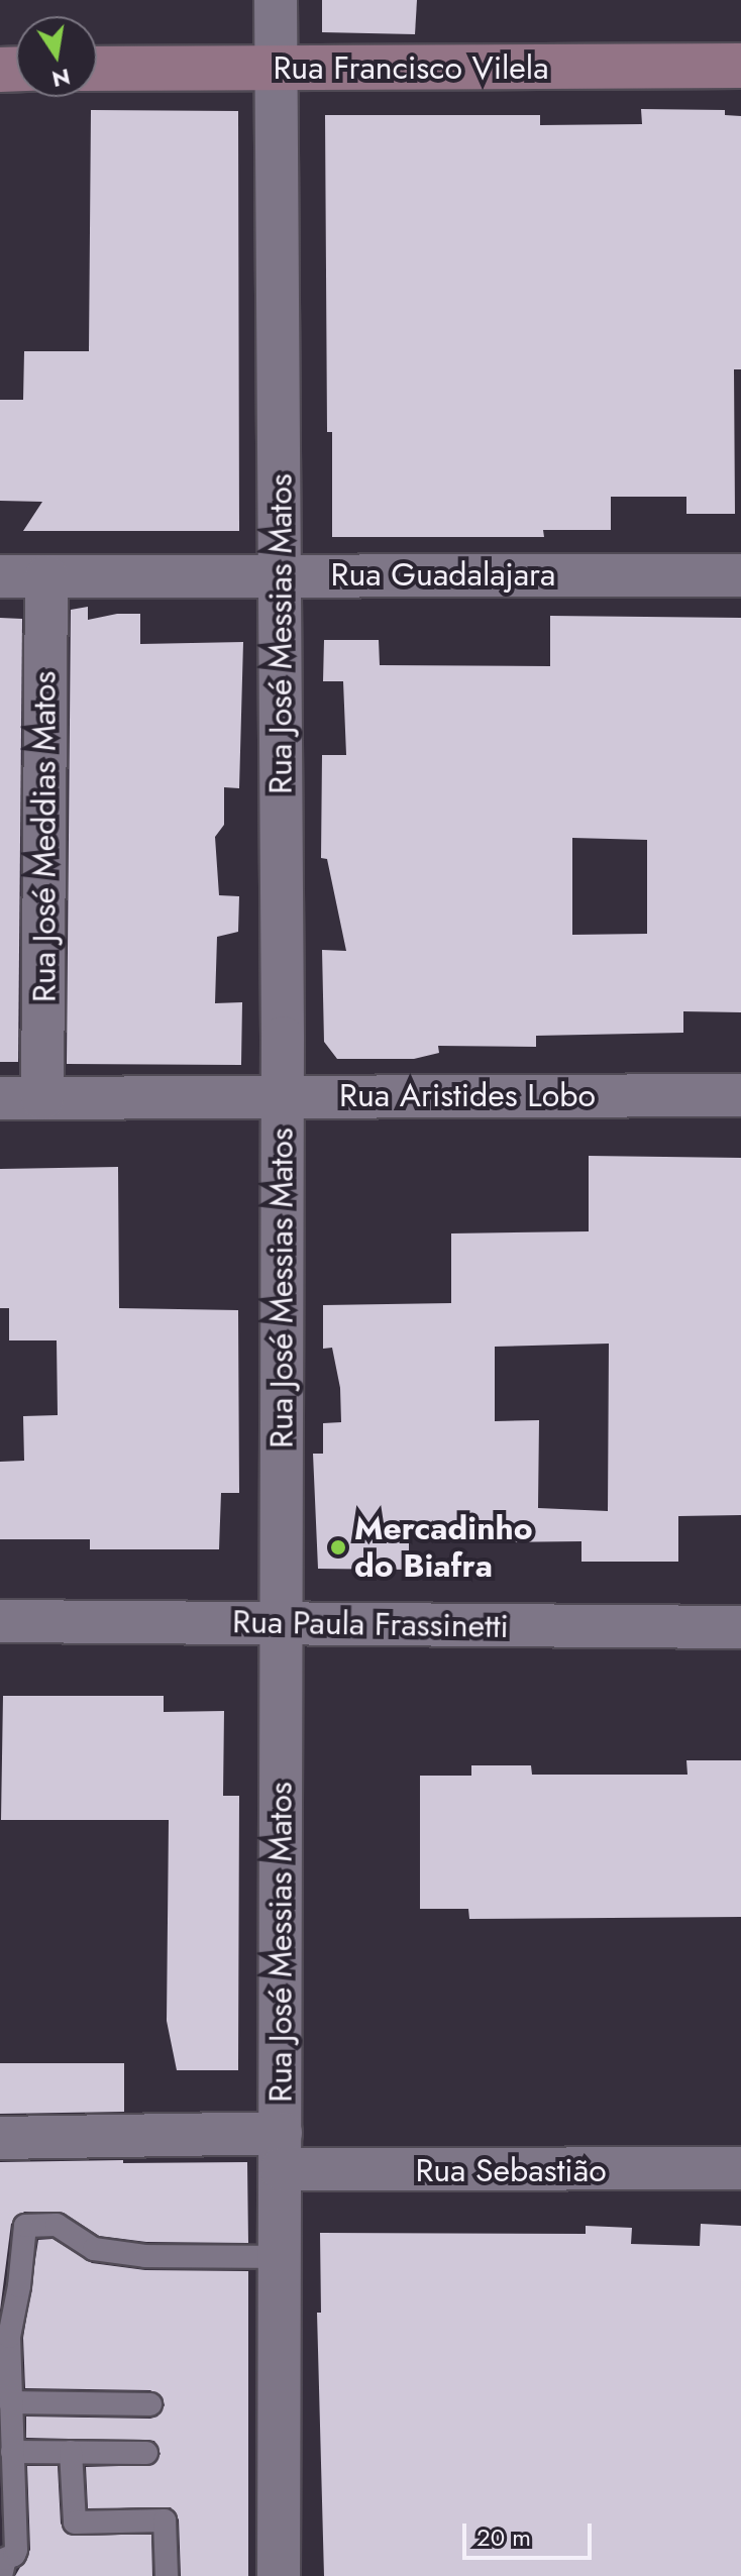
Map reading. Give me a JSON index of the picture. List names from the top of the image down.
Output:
{
  "streets": {
    "street": [
      "Rua Francisco Vilela",
      "Rua Guadalajara",
      "Rua José Messias Matos",
      "Rua José Meddias Matos",
      "Rua Aristides Lobo",
      "Rua Paula Frassinetti",
      "Rua Sebastião"
    ]
  },
  "crossings": [
    ["Rua Francisco Vilela", "Rua José Messias Matos"],
    ["Rua Guadalajara", "Rua José Messias Matos"],
    ["Rua Guadalajara", "Rua José Meddias Matos"],
    ["Rua José Messias Matos", "Rua Aristides Lobo"],
    ["Rua José Messias Matos", "Rua Paula Frassinetti"],
    ["Rua José Messias Matos", "Rua Sebastião"],
    ["Rua José Meddias Matos", "Rua Aristides Lobo"]
  ],
  "places": ["Mercadinho do Biafra"],
  "scale_bar": "20 m",
  "north": "bottom"
}
